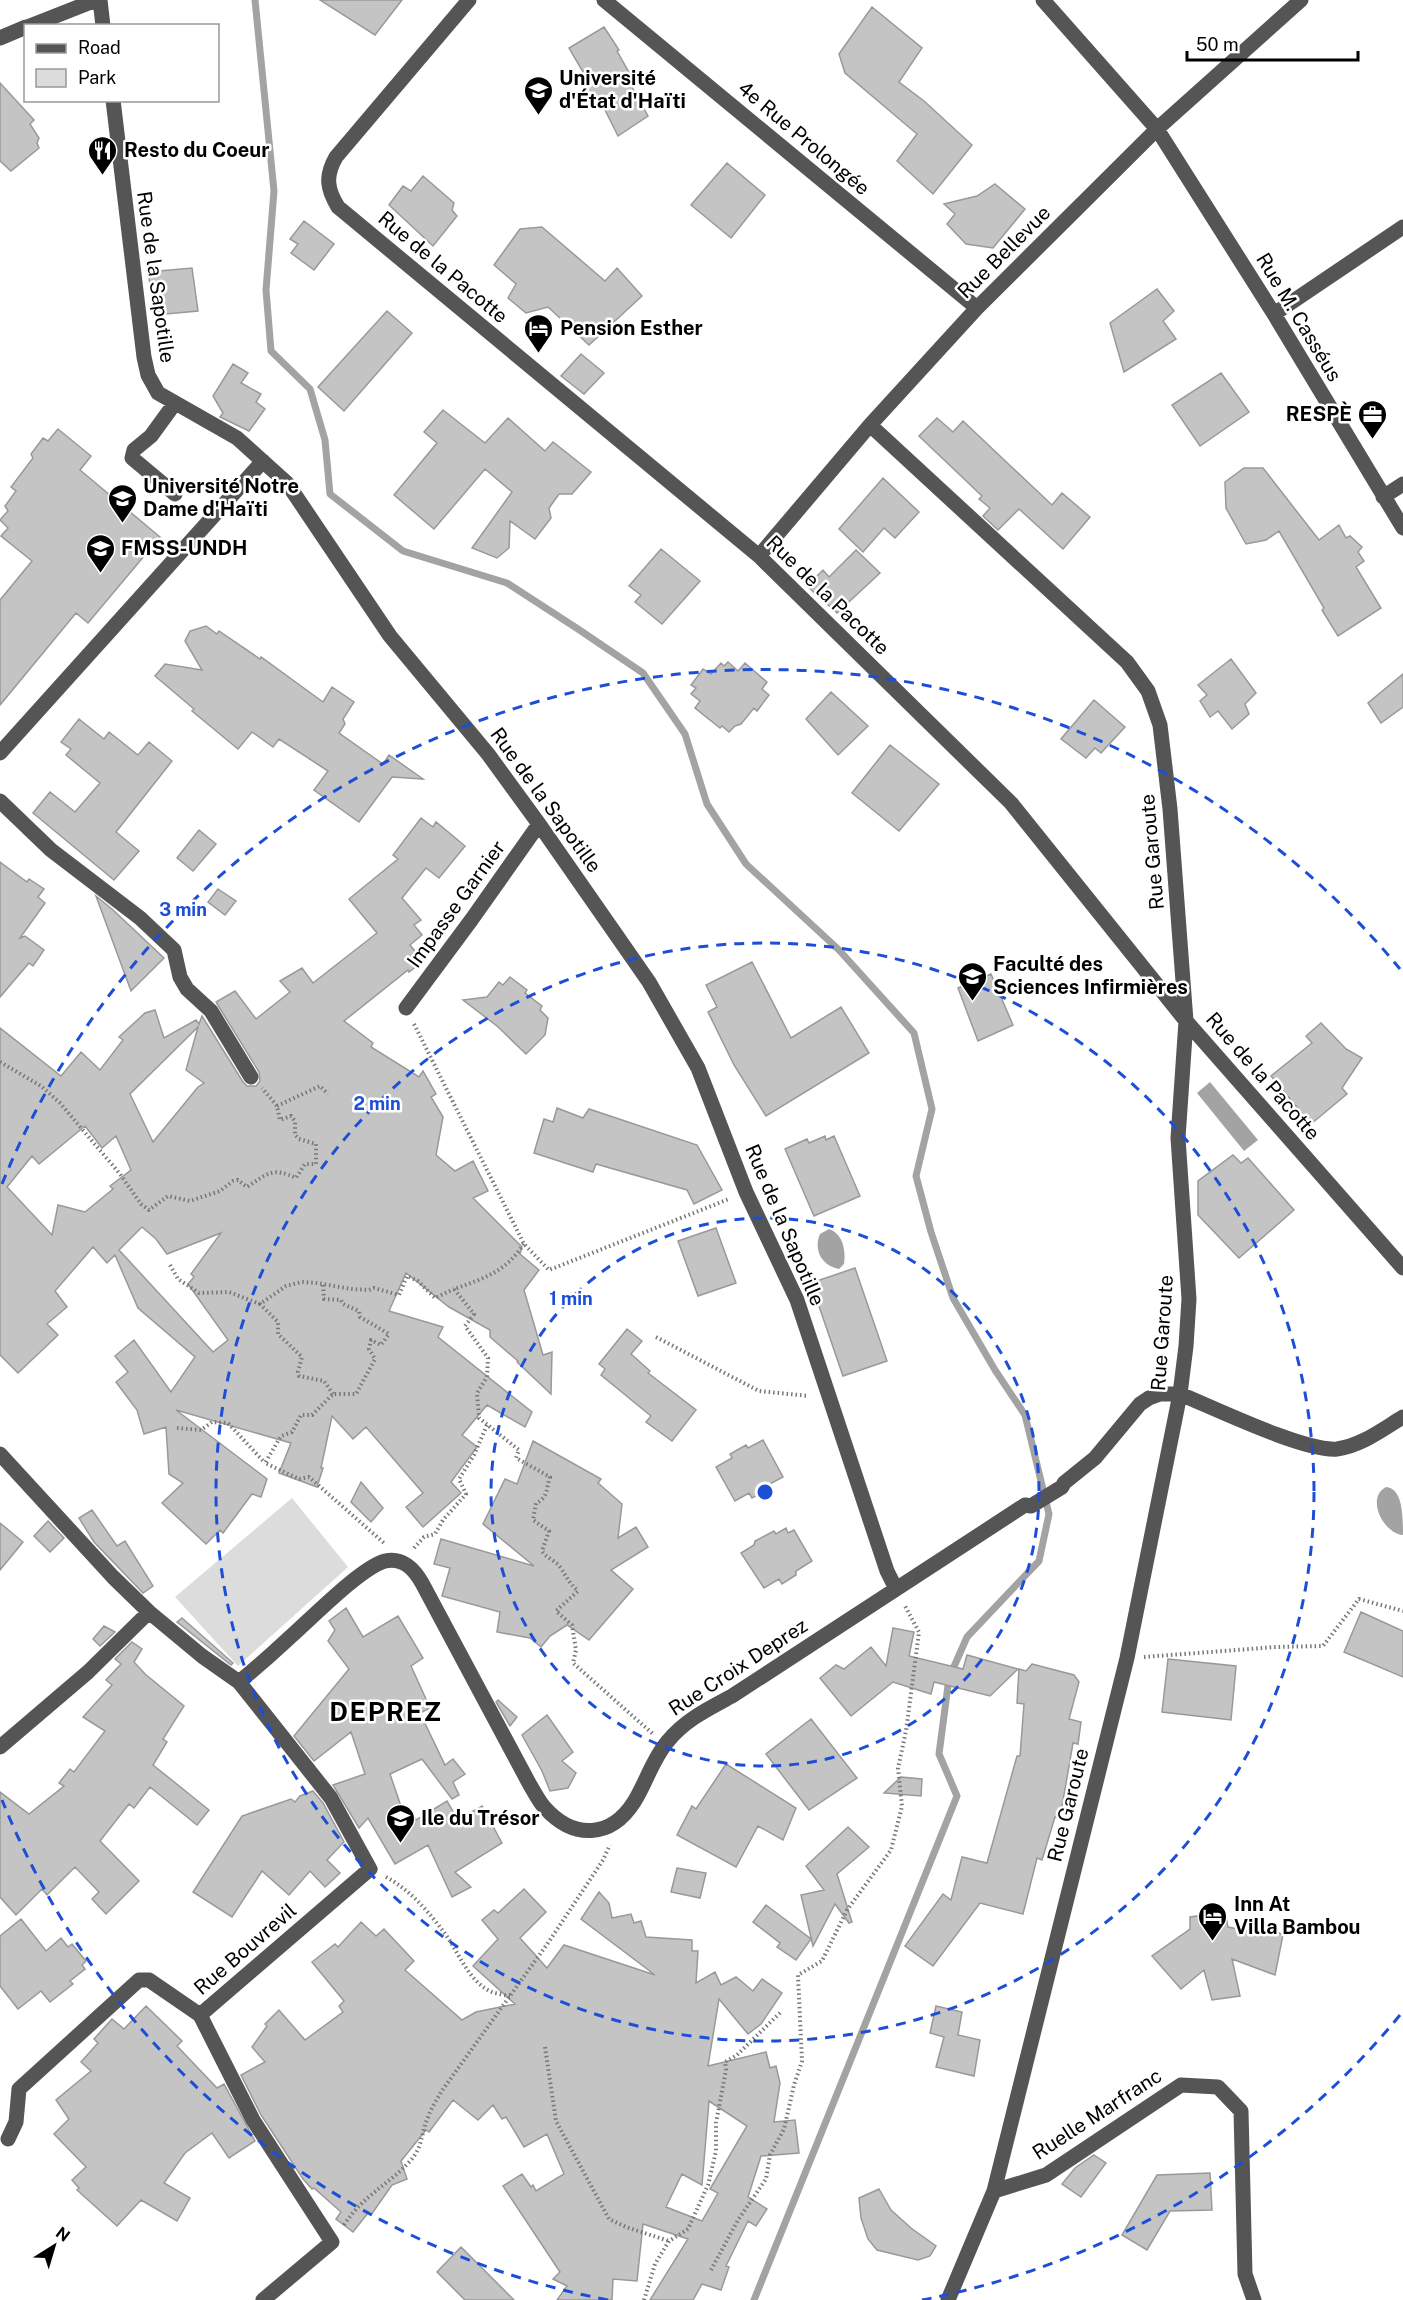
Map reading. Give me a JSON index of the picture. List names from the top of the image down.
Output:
{
  "streets": {
    "street": [
      "4e Rue Prolongée",
      "Rue Bellevue",
      "Rue de la Pacotte",
      "Rue de la Sapotille",
      "Rue M. Casséus",
      "Rue Garoute",
      "Impasse Garnier",
      "Rue Croix Deprez",
      "Rue Bouvrevil",
      "Ruelle Marfranc"
    ]
  },
  "crossings": [
    ["4e Rue Prolongée", "Rue Bellevue"],
    ["Rue Bellevue", "Rue de la Pacotte"],
    ["Rue Bellevue", "Rue M. Casséus"],
    ["Rue Bellevue", "Rue Garoute"],
    ["Rue de la Pacotte", "Rue Garoute"],
    ["Rue de la Sapotille", "Impasse Garnier"],
    ["Rue de la Sapotille", "Rue Croix Deprez"],
    ["Rue Garoute", "Rue Croix Deprez"],
    ["Rue Garoute", "Ruelle Marfranc"]
  ],
  "districts": ["DEPREZ"],
  "places": {
    "school or university": [
      "Université d'État d'Haïti",
      "Université Notre Dame d'Haïti",
      "FMSS-UNDH",
      "Faculté des Sciences Infirmières",
      "Ile du Trésor"
    ],
    "restaurant": ["Resto du Coeur"],
    "hotel": ["Pension Esther", "Inn At Villa Bambou"],
    "office": ["RESPÈ"]
  },
  "legend": ["Road", "Park"],
  "scale_bar": "50 m",
  "north": "top right",
  "rings": ["3 min", "2 min", "1 min"]
}
